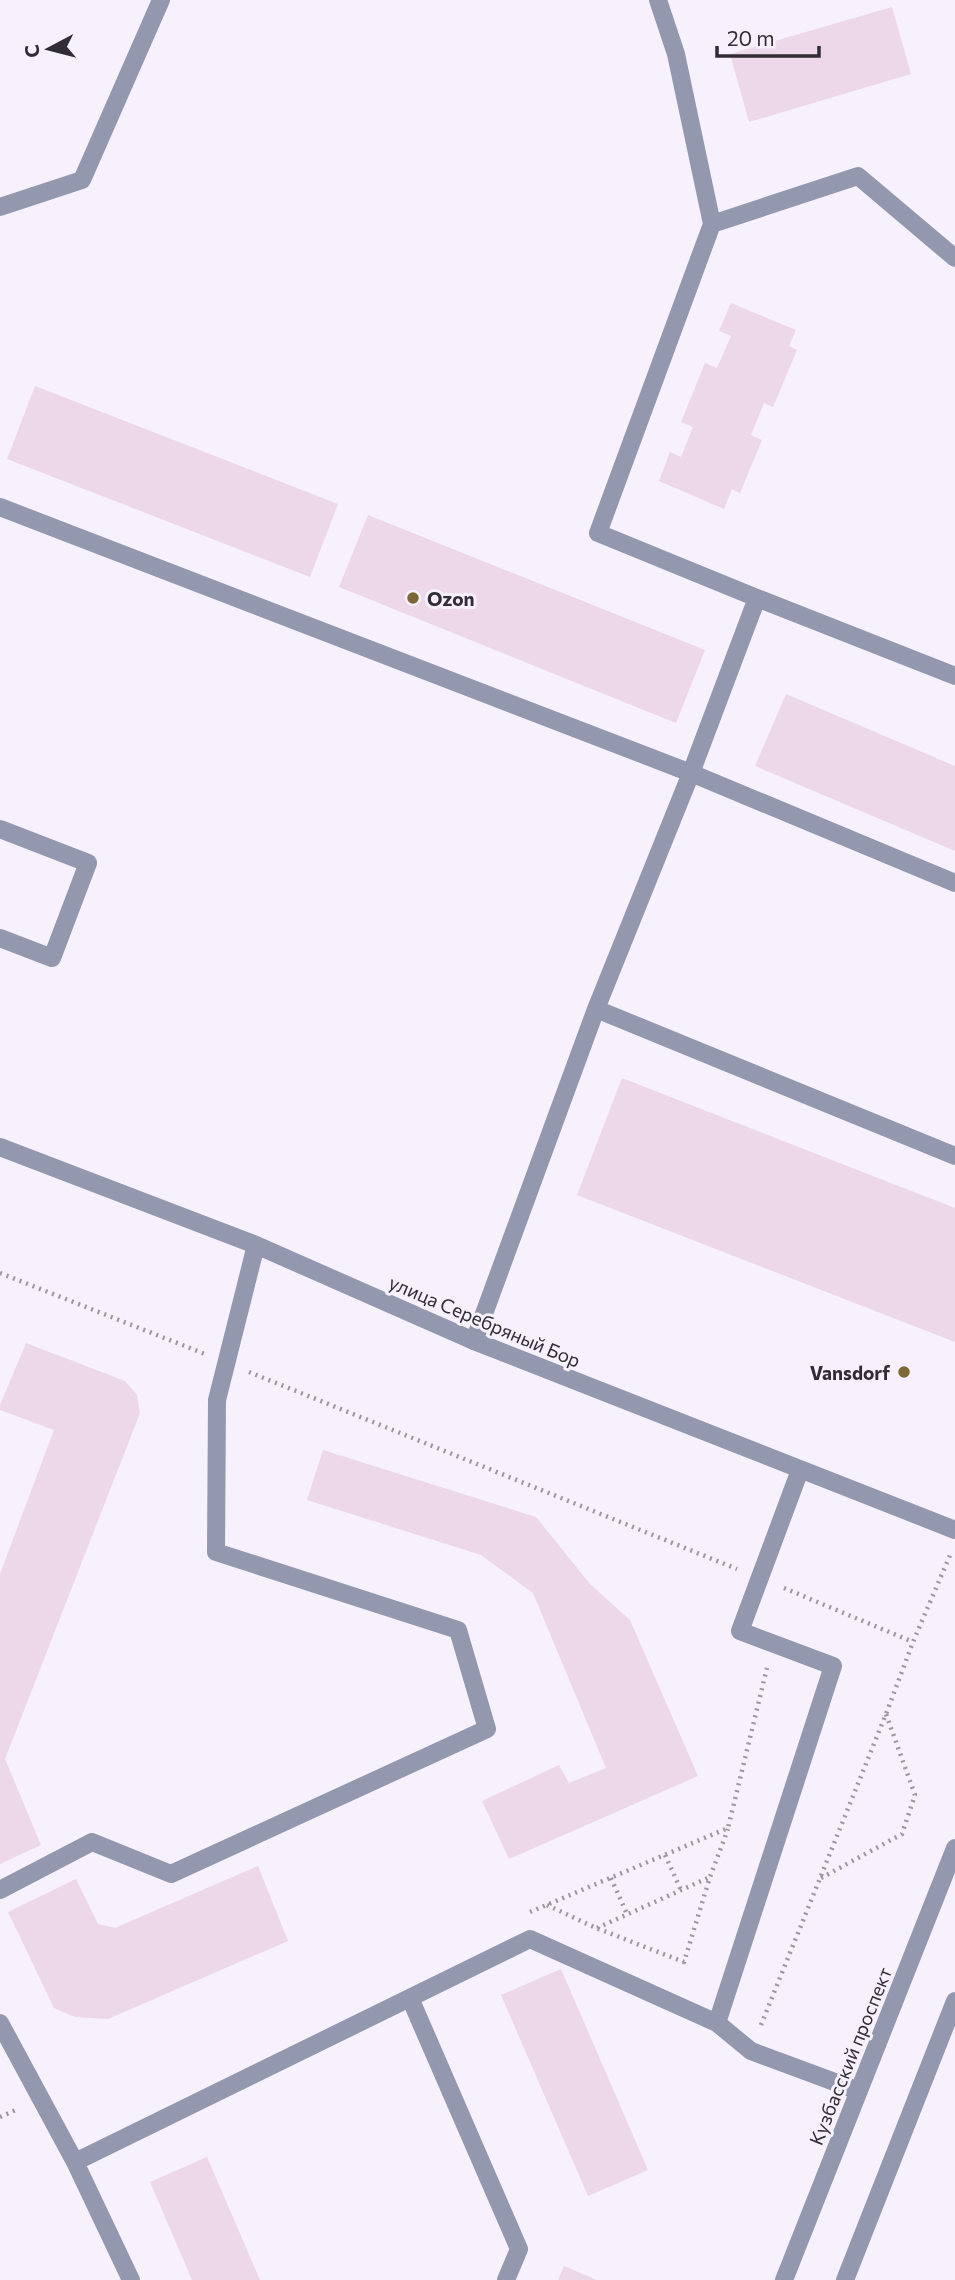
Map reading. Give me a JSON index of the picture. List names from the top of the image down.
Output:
{
  "streets": {
    "street": ["улица Серебряный Бор", "Кузбасский проспект"]
  },
  "places": ["Ozon", "Vansdorf"],
  "scale_bar": "20 m",
  "north": "left"
}
